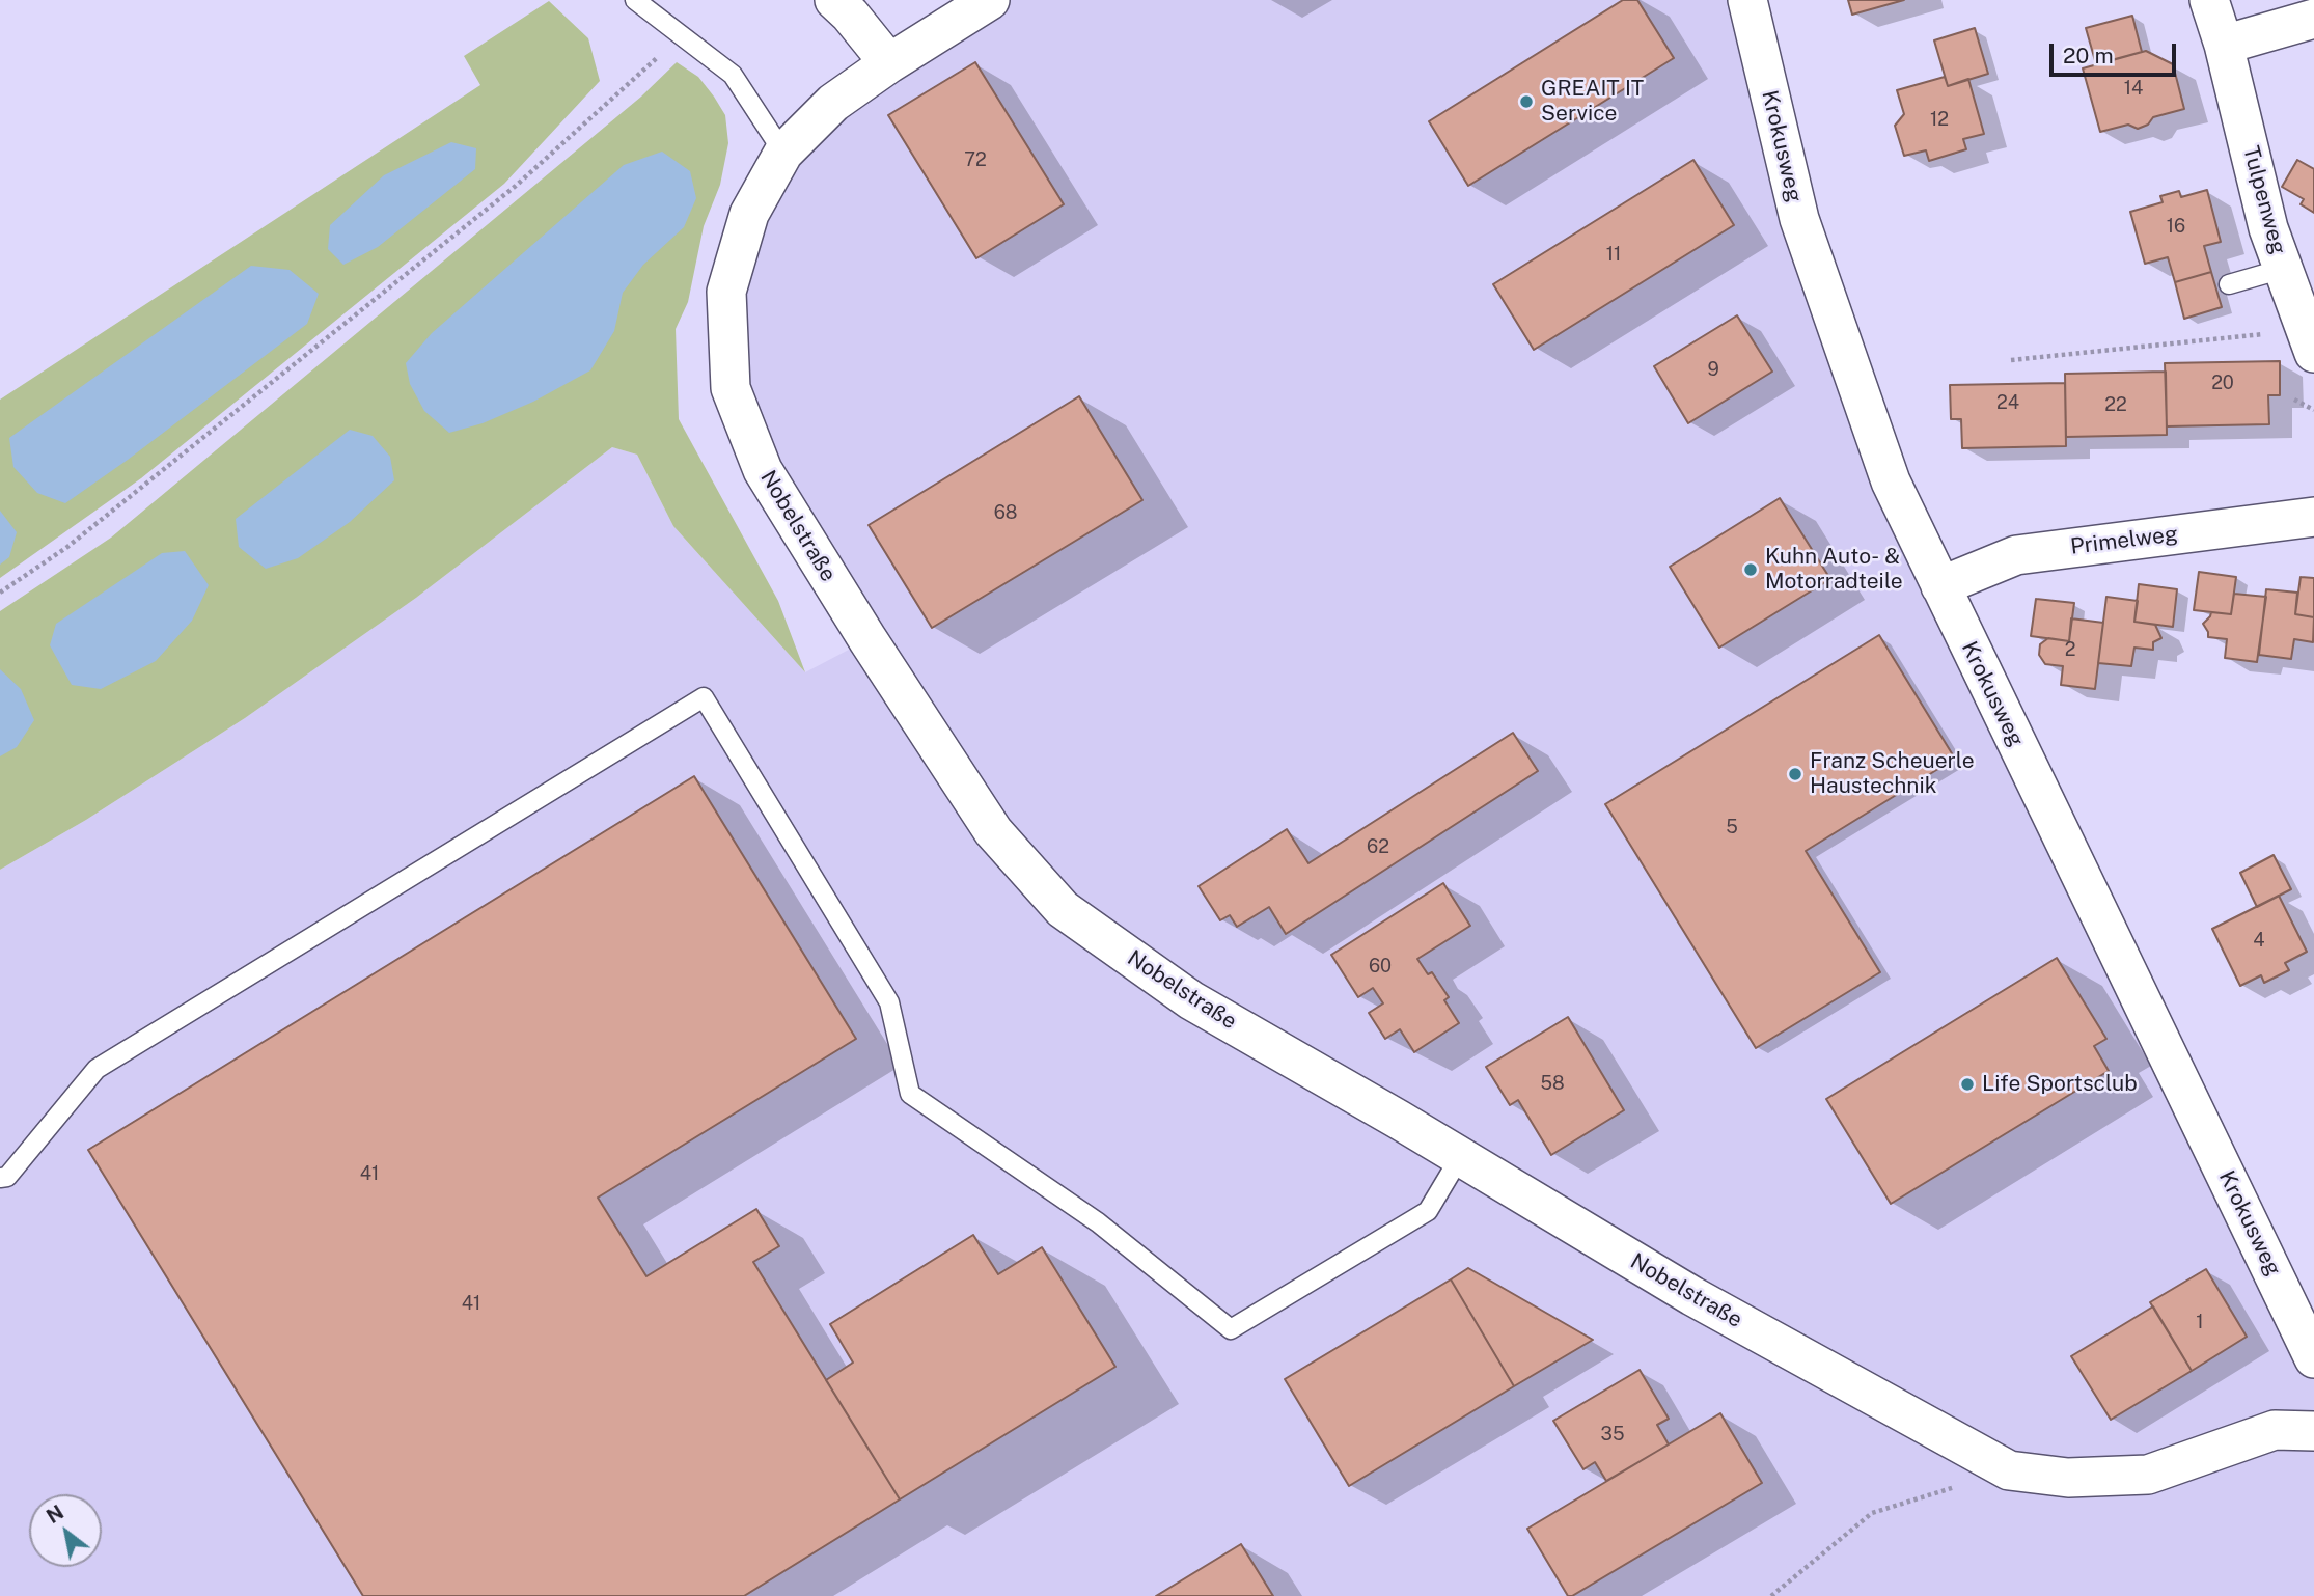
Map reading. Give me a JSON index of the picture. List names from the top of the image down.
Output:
{
  "streets": {
    "street": [
      "Krokusweg",
      "Tulpenweg",
      "Nobelstraße",
      "Primelweg"
    ]
  },
  "crossings": [
    ["Krokusweg", "Primelweg"]
  ],
  "places": [
    "GREAIT IT Service",
    "Kuhn Auto- & Motorradteile",
    "Franz Scheuerle Haustechnik",
    "Life Sportsclub"
  ],
  "house_numbers": [
    "14",
    "12",
    "72",
    "16",
    "11",
    "9",
    "20",
    "24",
    "22",
    "68",
    "2",
    "5",
    "62",
    "4",
    "60",
    "58",
    "41",
    "41",
    "1",
    "35"
  ],
  "scale_bar": "20 m",
  "north": "top left"
}
